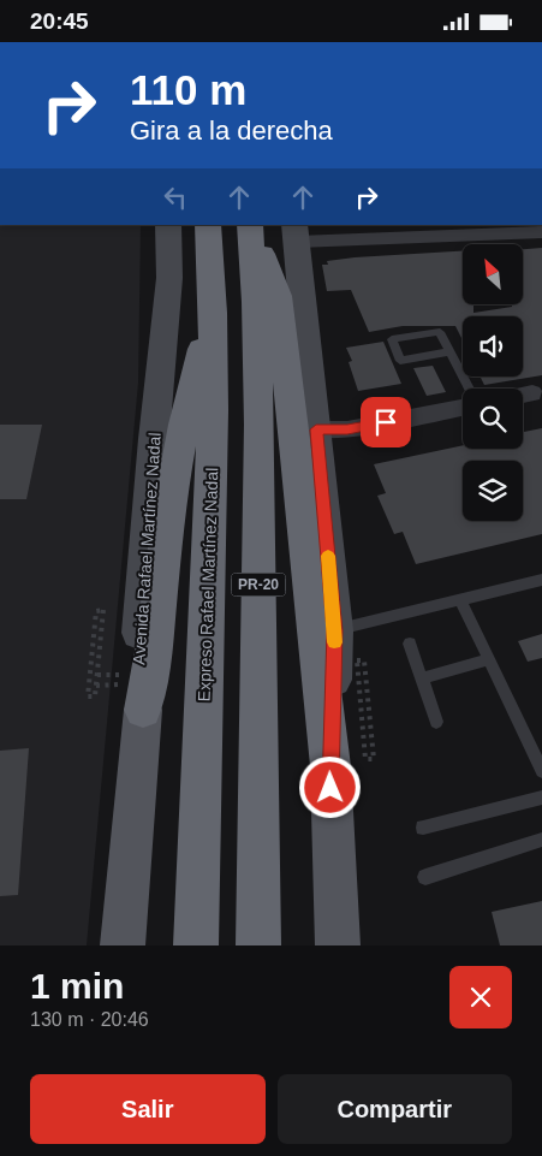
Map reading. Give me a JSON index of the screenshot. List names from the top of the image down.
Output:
{
  "streets": {
    "highway": ["Expreso Rafael Martínez Nadal", "PR-20"],
    "main road": ["Avenida Rafael Martínez Nadal"]
  },
  "north": "top left",
  "page": {
    "status": "20:45",
    "turn": ["110 m", "Gira a la derecha"],
    "heading": ["1 min", "130 m · 20:46"],
    "buttons": ["Salir", "Compartir"]
  }
}
